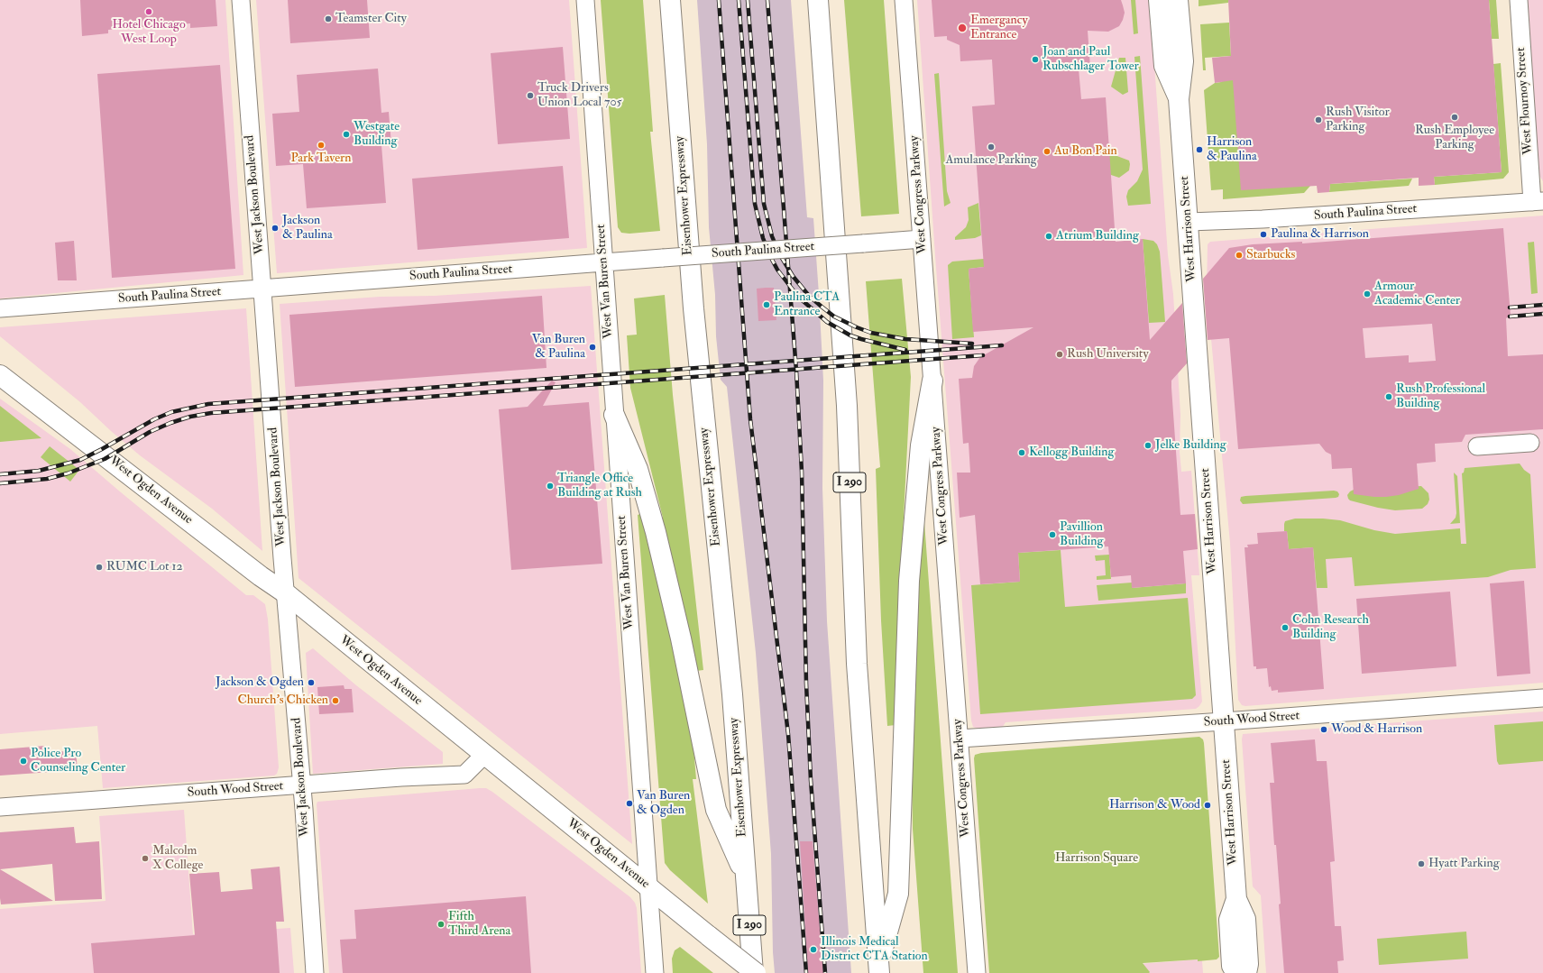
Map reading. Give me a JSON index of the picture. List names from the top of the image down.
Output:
{
  "streets": {
    "main road": [
      "Eisenhower Expressway",
      "West Harrison Street",
      "I 290",
      "West Ogden Avenue"
    ],
    "street": [
      "West Flournoy Street",
      "West Jackson Boulevard",
      "West Congress Parkway",
      "South Paulina Street",
      "West Van Buren Street",
      "South Wood Street"
    ]
  },
  "crossings": [
    ["West Flournoy Street", "South Paulina Street"],
    ["West Jackson Boulevard", "South Paulina Street"],
    ["West Jackson Boulevard", "West Ogden Avenue"],
    ["West Jackson Boulevard", "South Wood Street"],
    ["West Congress Parkway", "South Paulina Street"],
    ["West Congress Parkway", "South Wood Street"],
    ["Eisenhower Expressway", "West Ogden Avenue"],
    ["South Paulina Street", "West Harrison Street"],
    ["South Paulina Street", "West Van Buren Street"],
    ["West Harrison Street", "South Wood Street"],
    ["West Van Buren Street", "West Ogden Avenue"],
    ["West Ogden Avenue", "South Wood Street"]
  ],
  "parks": ["Harrison Square"],
  "places": [
    "Hotel Chicago West Loop",
    "Teamster City",
    "Emergancy Entrance",
    "Joan and Paul Rubschlager Tower",
    "Truck Drivers Union Local 705",
    "Rush Employee Parking",
    "Rush Visitor Parking",
    "Westgate Building",
    "Park Tavern",
    "Amulance Parking",
    "Harrison & Paulina",
    "Au Bon Pain",
    "Jackson & Paulina",
    "Paulina & Harrison",
    "Atrium Building",
    "Starbucks",
    "Armour Academic Center",
    "Paulina CTA Entrance",
    "Van Buren & Paulina",
    "Rush University",
    "Rush Professional Building",
    "Jelke Building",
    "Kellogg Building",
    "Triangle Office Building at Rush",
    "Pavillion Building",
    "RUMC Lot 12",
    "Cohn Research Building",
    "Jackson & Ogden",
    "Church's Chicken",
    "Wood & Harrison",
    "Police Pro Counseling Center",
    "Van Buren & Ogden",
    "Harrison & Wood",
    "Malcolm X College",
    "Hyatt Parking",
    "Fifth Third Arena",
    "Illinois Medical District CTA Station"
  ]
}
